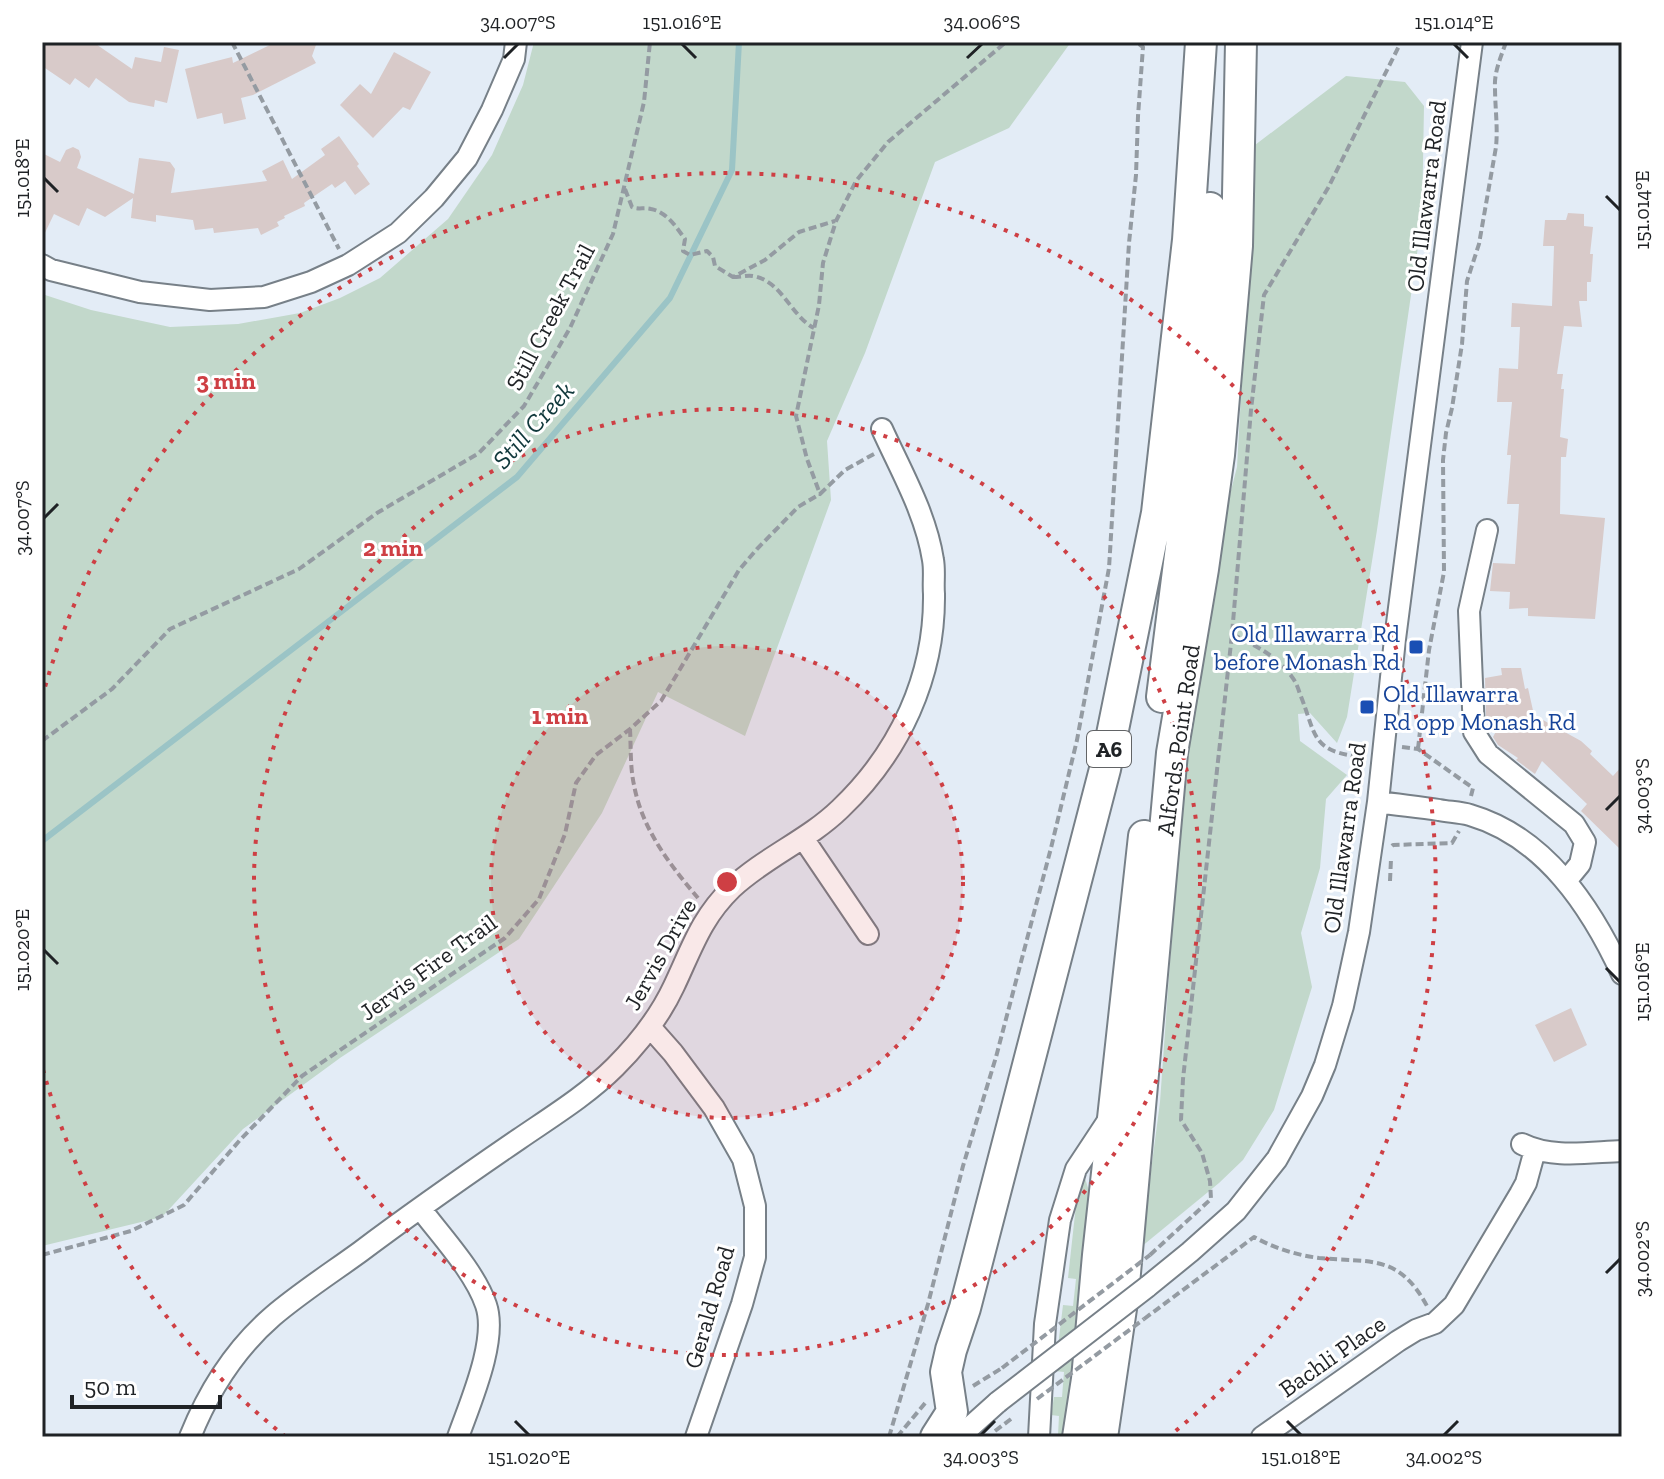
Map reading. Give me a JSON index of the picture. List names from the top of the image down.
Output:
{
  "streets": {
    "highway": ["Alfords Point Road", "A6"],
    "street": [
      "Old Illawarra Road",
      "Jervis Drive",
      "Gerald Road",
      "Bachli Place"
    ],
    "path": ["Still Creek Trail", "Jervis Fire Trail"]
  },
  "crossings": [
    ["Jervis Drive", "Jervis Fire Trail"],
    ["Jervis Drive", "Gerald Road"]
  ],
  "water": ["Still Creek"],
  "places": {
    "transit": ["Old Illawarra Rd before Monash Rd", "Old Illawarra Rd opp Monash Rd"]
  },
  "scale_bar": "50 m",
  "coordinates": [
    "34.007°S",
    "151.016°E",
    "34.006°S",
    "151.014°E",
    "151.018°E",
    "34.003°S",
    "151.020°E",
    "34.002°S"
  ],
  "rings": ["3 min", "2 min", "1 min"]
}
